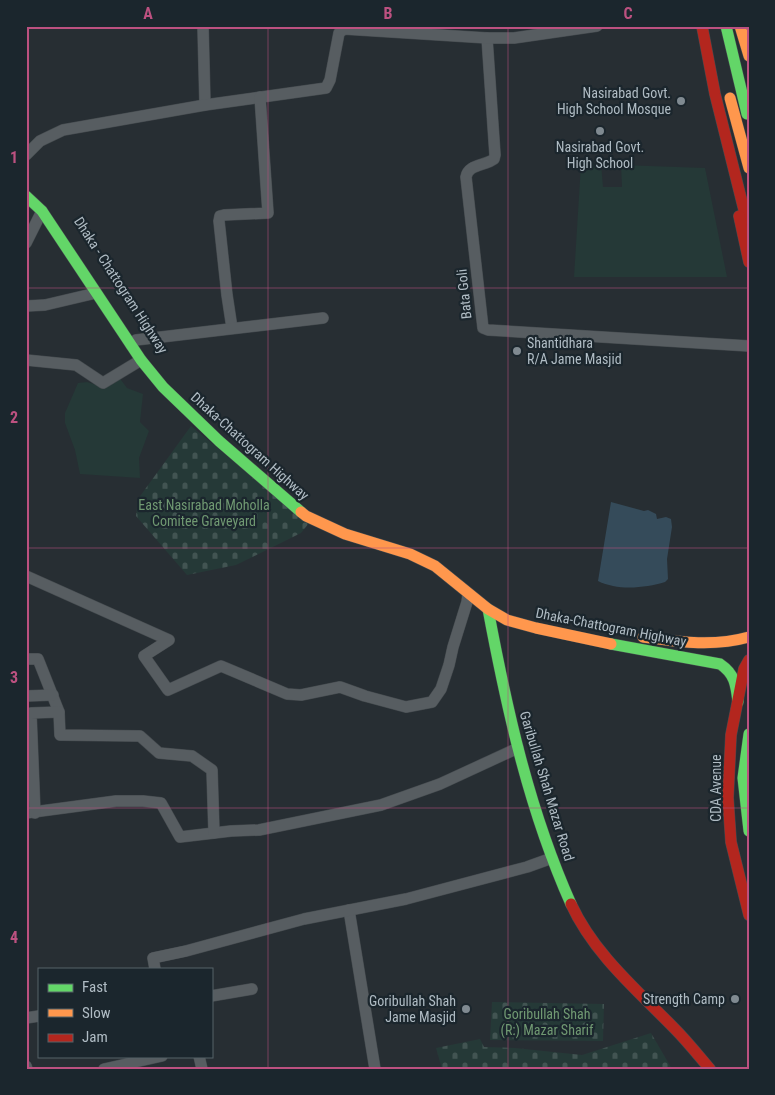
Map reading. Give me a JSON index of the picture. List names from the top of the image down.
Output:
{
  "streets": {
    "main road": [
      "Dhaka - Chattogram Highway",
      "Dhaka-Chattogram Highway",
      "Garibullah Shah Mazar Road",
      "CDA Avenue"
    ],
    "street": ["Bata Goli"]
  },
  "crossings": [
    ["Dhaka - Chattogram Highway", "Dhaka-Chattogram Highway"],
    ["Dhaka-Chattogram Highway", "Garibullah Shah Mazar Road"],
    ["Dhaka-Chattogram Highway", "CDA Avenue"]
  ],
  "parks": ["East Nasirabad Moholla Comitee Graveyard", "Goribullah Shah (R:) Mazar Sharif"],
  "places": [
    "Nasirabad Govt. High School Mosque",
    "Nasirabad Govt. High School",
    "Shantidhara R/A Jame Masjid",
    "Strength Camp",
    "Goribullah Shah Jame Masjid"
  ],
  "legend": ["Fast", "Slow", "Jam"],
  "grid": {
    "columns": ["A", "B", "C"],
    "rows": [
      "1",
      "2",
      "3",
      "4"
    ]
  }
}
